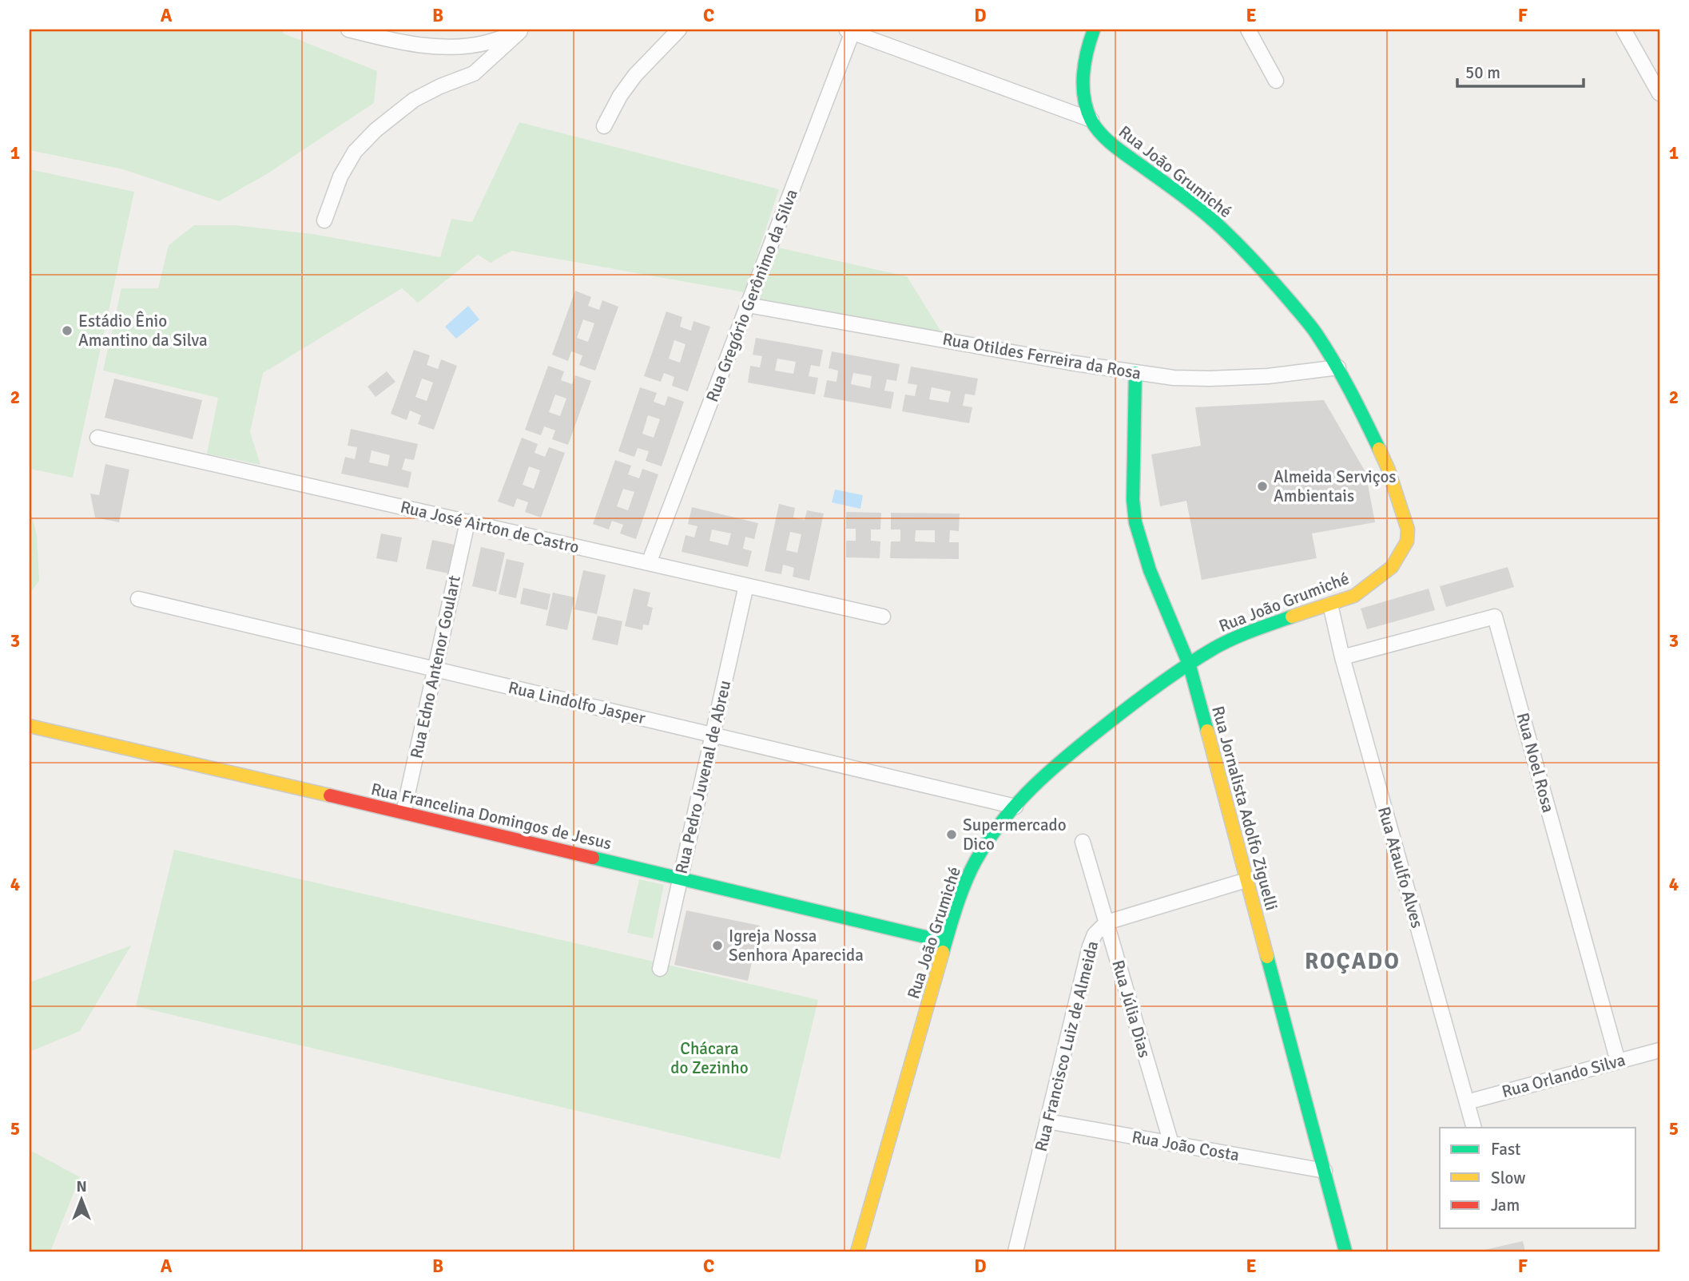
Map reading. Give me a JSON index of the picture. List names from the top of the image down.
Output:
{
  "streets": {
    "street": [
      "Rua João Grumiché",
      "Rua Gregório Gerônimo da Silva",
      "Rua Otildes Ferreira da Rosa",
      "Rua José Airton de Castro",
      "Rua Edno Antenor Goulart",
      "Rua Lindolfo Jasper",
      "Rua Noel Rosa",
      "Rua Pedro Juvenal de Abreu",
      "Rua Jornalista Adolfo Ziguelli",
      "Rua Francelina Domingos de Jesus",
      "Rua Ataulfo Alves",
      "Rua Júlia Dias",
      "Rua Francisco Luiz de Almeida",
      "Rua Orlando Silva",
      "Rua João Costa"
    ]
  },
  "crossings": [
    ["Rua João Grumiché", "Rua Otildes Ferreira da Rosa"],
    ["Rua João Grumiché", "Rua Lindolfo Jasper"],
    ["Rua João Grumiché", "Rua Jornalista Adolfo Ziguelli"],
    ["Rua João Grumiché", "Rua Francelina Domingos de Jesus"],
    ["Rua João Grumiché", "Rua Ataulfo Alves"],
    ["Rua Gregório Gerônimo da Silva", "Rua Otildes Ferreira da Rosa"],
    ["Rua Gregório Gerônimo da Silva", "Rua José Airton de Castro"],
    ["Rua Otildes Ferreira da Rosa", "Rua Jornalista Adolfo Ziguelli"],
    ["Rua José Airton de Castro", "Rua Edno Antenor Goulart"],
    ["Rua José Airton de Castro", "Rua Pedro Juvenal de Abreu"],
    ["Rua Edno Antenor Goulart", "Rua Lindolfo Jasper"],
    ["Rua Edno Antenor Goulart", "Rua Francelina Domingos de Jesus"],
    ["Rua Lindolfo Jasper", "Rua Pedro Juvenal de Abreu"],
    ["Rua Noel Rosa", "Rua Ataulfo Alves"],
    ["Rua Noel Rosa", "Rua Orlando Silva"],
    ["Rua Pedro Juvenal de Abreu", "Rua Francelina Domingos de Jesus"],
    ["Rua Jornalista Adolfo Ziguelli", "Rua Francisco Luiz de Almeida"],
    ["Rua Jornalista Adolfo Ziguelli", "Rua João Costa"],
    ["Rua Ataulfo Alves", "Rua Orlando Silva"],
    ["Rua Júlia Dias", "Rua Francisco Luiz de Almeida"],
    ["Rua Júlia Dias", "Rua João Costa"],
    ["Rua Francisco Luiz de Almeida", "Rua João Costa"]
  ],
  "districts": ["ROÇADO"],
  "parks": ["Chácara do Zezinho"],
  "places": [
    "Estádio Ênio Amantino da Silva",
    "Almeida Serviços Ambientais",
    "Supermercado Dico",
    "Igreja Nossa Senhora Aparecida"
  ],
  "legend": ["Fast", "Slow", "Jam"],
  "scale_bar": "50 m",
  "north": "top",
  "grid": {
    "columns": [
      "A",
      "B",
      "C",
      "D",
      "E",
      "F"
    ],
    "rows": [
      "1",
      "2",
      "3",
      "4",
      "5"
    ]
  }
}
